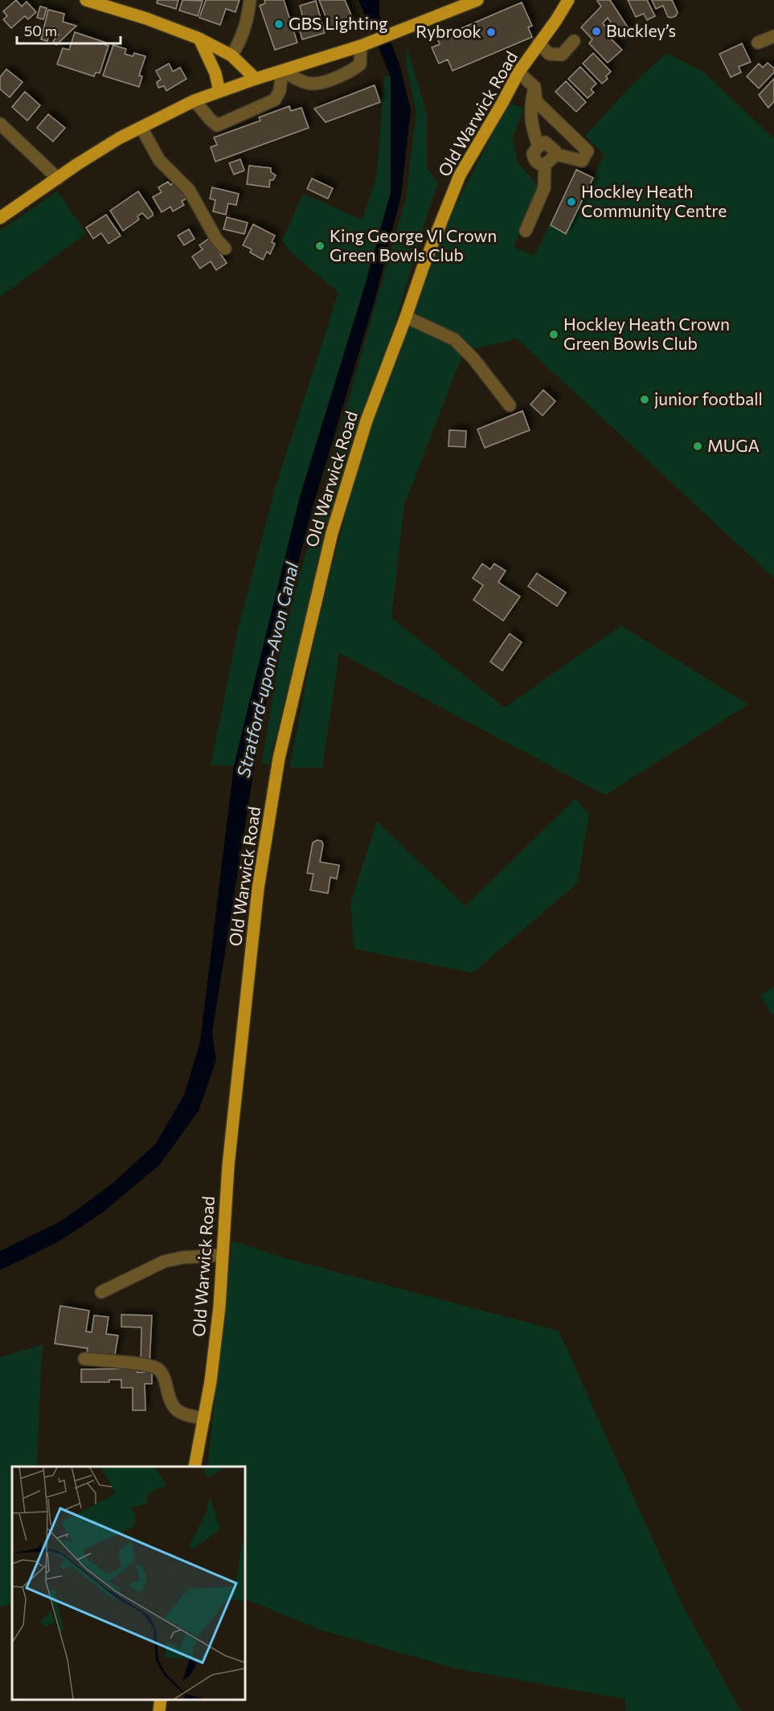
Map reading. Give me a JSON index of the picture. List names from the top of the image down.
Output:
{
  "streets": {
    "main road": ["Old Warwick Road"]
  },
  "water": ["Stratford-upon-Avon Canal"],
  "places": [
    "GBS Lighting",
    "Buckley’s",
    "Rybrook",
    "Hockley Heath Community Centre",
    "King George VI Crown Green Bowls Club",
    "Hockley Heath Crown Green Bowls Club",
    "junior football",
    "MUGA"
  ],
  "scale_bar": "50 m"
}
